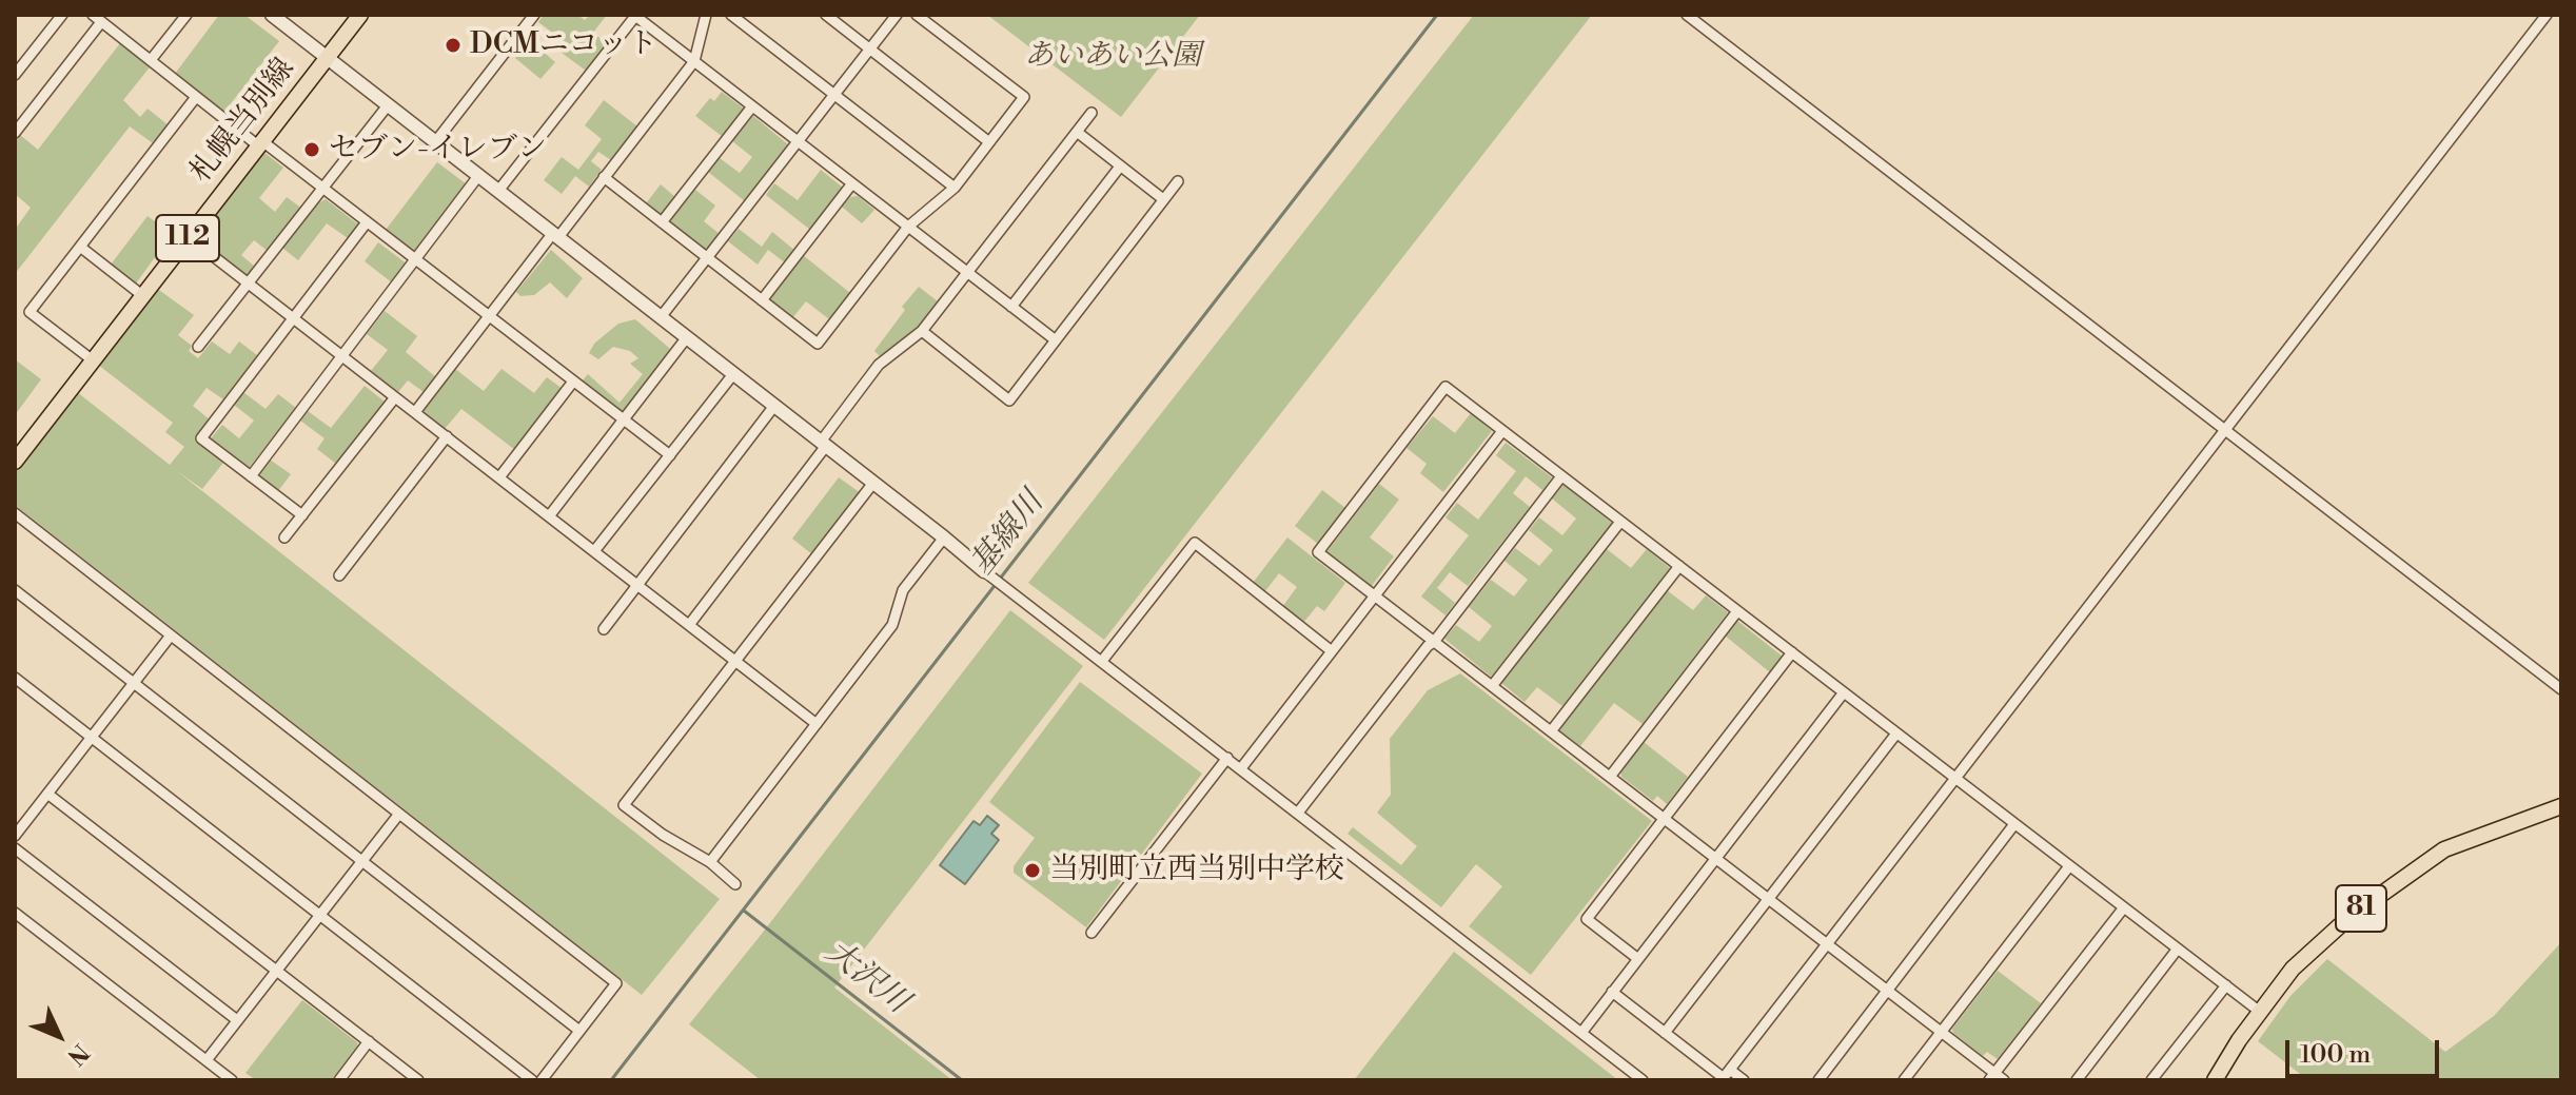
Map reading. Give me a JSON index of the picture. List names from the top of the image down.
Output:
{
  "streets": {
    "main road": ["札幌当別線", "112", "81"]
  },
  "water": ["基線川", "大沢川"],
  "parks": ["あいあい公園"],
  "places": ["DCMニコット", "セブン-イレブン", "当別町立西当別中学校"],
  "scale_bar": "100 m",
  "north": "bottom right"
}
